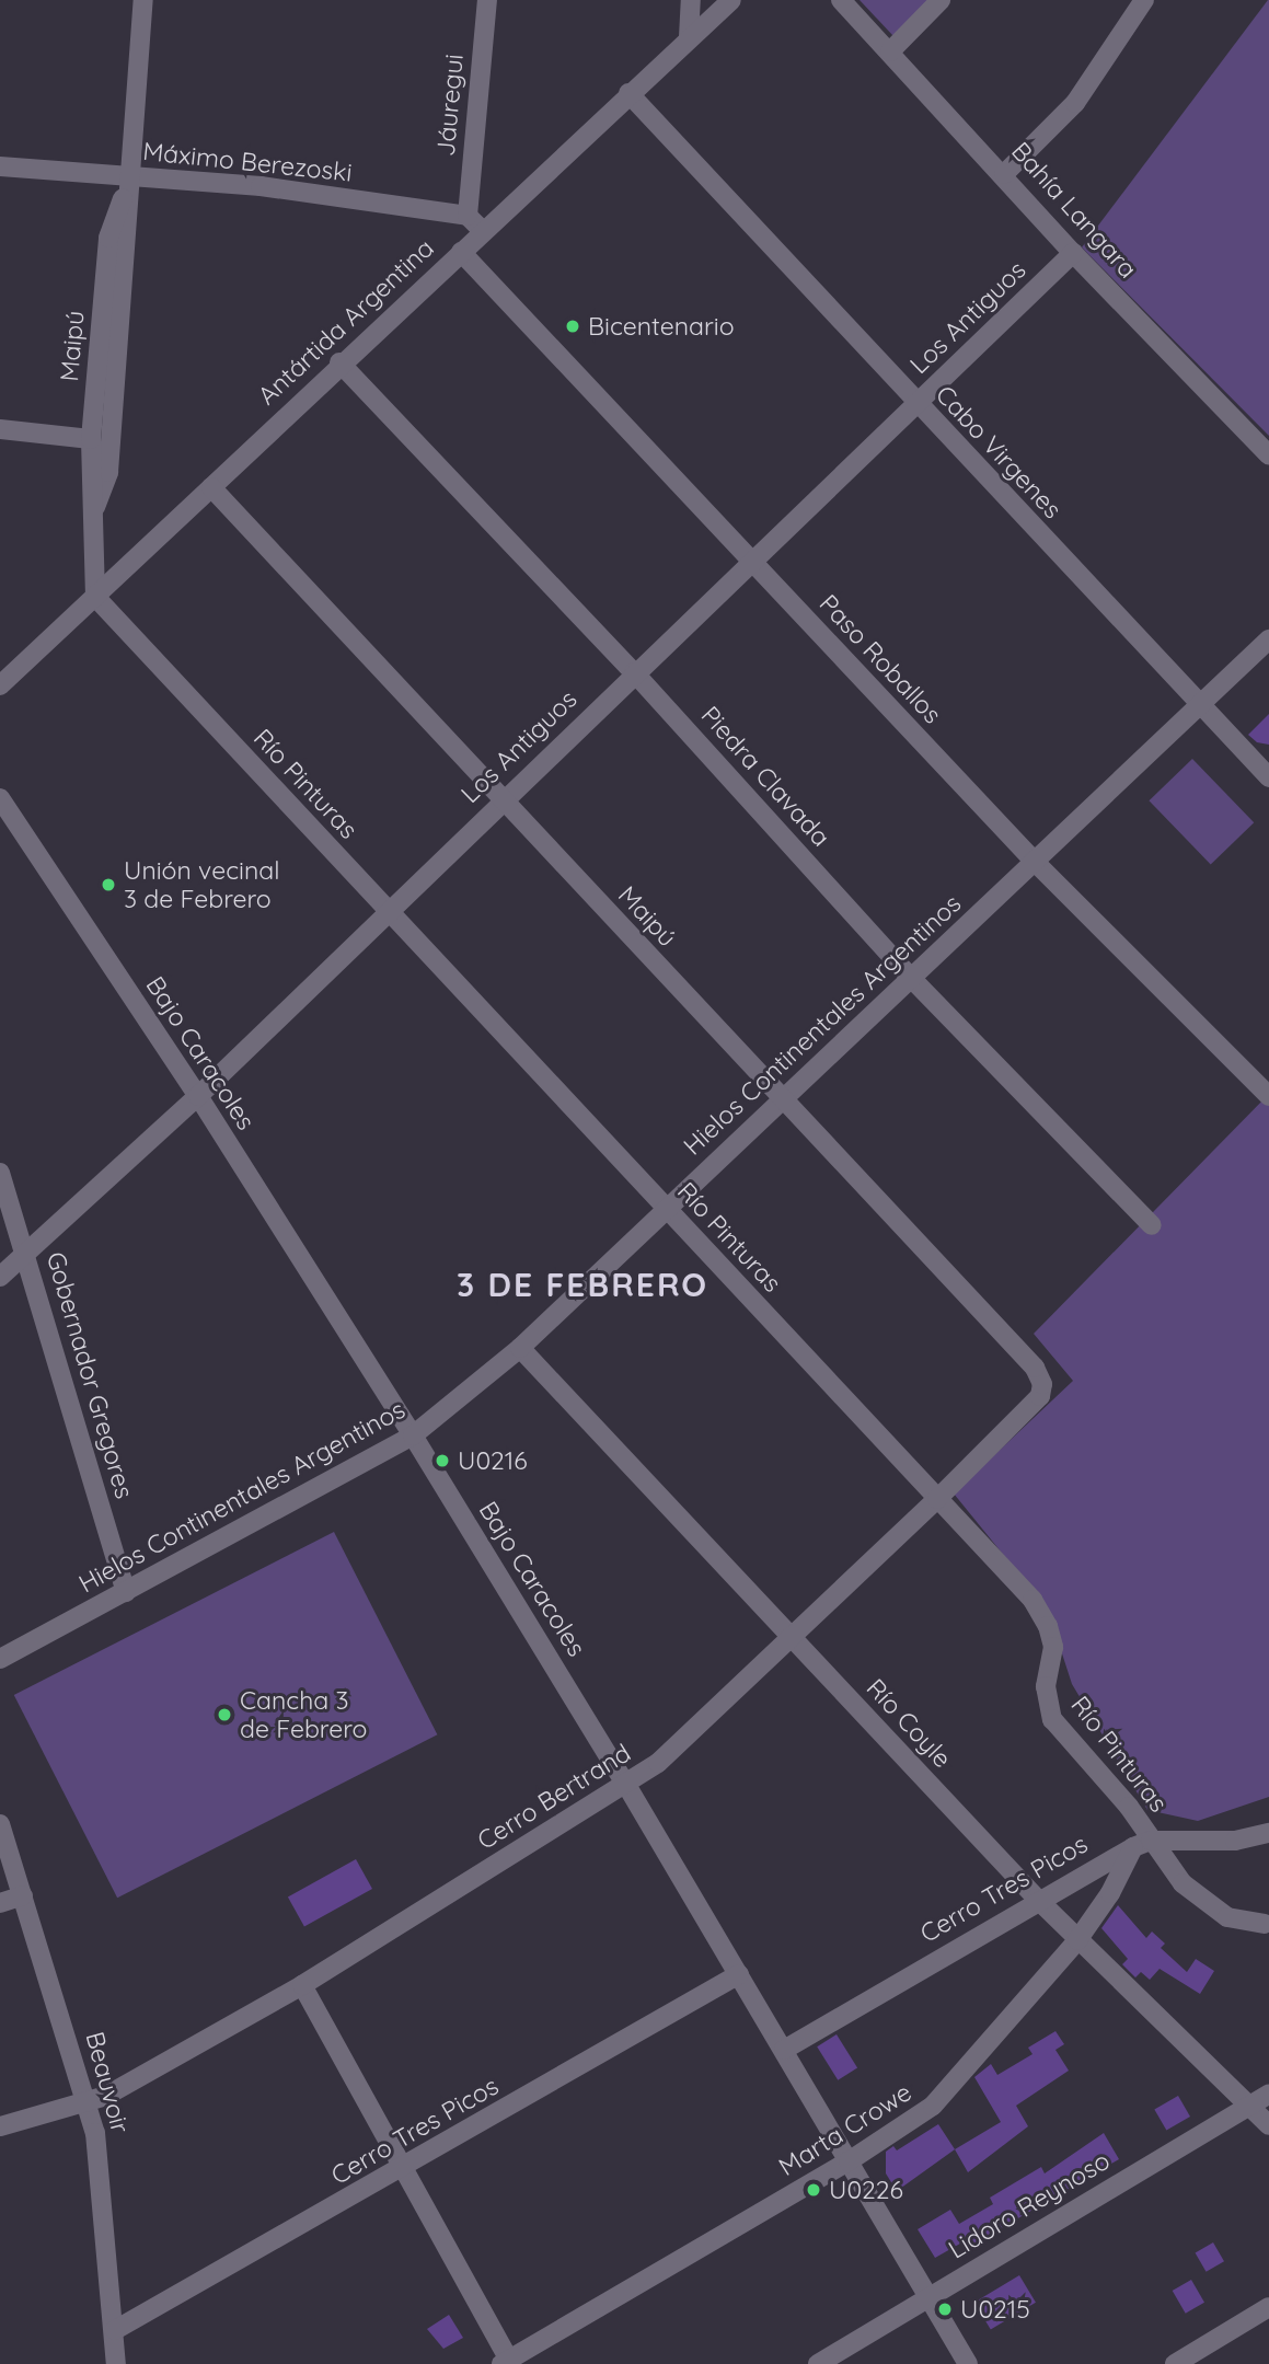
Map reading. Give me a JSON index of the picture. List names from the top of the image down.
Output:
{
  "streets": {
    "street": [
      "Jáuregui",
      "Máximo Berezoski",
      "Bahía Langara",
      "Los Antiguos",
      "Antártida Argentina",
      "Maipú",
      "Cabo Virgenes",
      "Paso Roballos",
      "Piedra Clavada",
      "Río Pinturas",
      "Hielos Continentales Argentinos",
      "Bajo Caracoles",
      "Gobernador Gregores",
      "Río Coyle",
      "Cerro Bertrand",
      "Cerro Tres Picos",
      "Beauvoir",
      "Marta Crowe",
      "Lidoro Reynoso"
    ]
  },
  "crossings": [
    ["Jáuregui", "Máximo Berezoski"],
    ["Máximo Berezoski", "Maipú"],
    ["Bahía Langara", "Los Antiguos"],
    ["Los Antiguos", "Maipú"],
    ["Los Antiguos", "Cabo Virgenes"],
    ["Los Antiguos", "Paso Roballos"],
    ["Los Antiguos", "Piedra Clavada"],
    ["Los Antiguos", "Río Pinturas"],
    ["Los Antiguos", "Bajo Caracoles"],
    ["Los Antiguos", "Gobernador Gregores"],
    ["Antártida Argentina", "Maipú"],
    ["Antártida Argentina", "Cabo Virgenes"],
    ["Antártida Argentina", "Paso Roballos"],
    ["Antártida Argentina", "Piedra Clavada"],
    ["Antártida Argentina", "Río Pinturas"],
    ["Maipú", "Río Pinturas"],
    ["Maipú", "Hielos Continentales Argentinos"],
    ["Maipú", "Cerro Bertrand"],
    ["Cabo Virgenes", "Hielos Continentales Argentinos"],
    ["Paso Roballos", "Hielos Continentales Argentinos"],
    ["Piedra Clavada", "Hielos Continentales Argentinos"],
    ["Río Pinturas", "Hielos Continentales Argentinos"],
    ["Río Pinturas", "Cerro Bertrand"],
    ["Río Pinturas", "Cerro Tres Picos"],
    ["Río Pinturas", "Marta Crowe"],
    ["Hielos Continentales Argentinos", "Bajo Caracoles"],
    ["Hielos Continentales Argentinos", "Gobernador Gregores"],
    ["Hielos Continentales Argentinos", "Río Coyle"],
    ["Bajo Caracoles", "Cerro Bertrand"],
    ["Bajo Caracoles", "Cerro Tres Picos"],
    ["Bajo Caracoles", "Marta Crowe"],
    ["Bajo Caracoles", "Lidoro Reynoso"],
    ["Río Coyle", "Cerro Bertrand"],
    ["Río Coyle", "Cerro Tres Picos"],
    ["Río Coyle", "Marta Crowe"],
    ["Río Coyle", "Lidoro Reynoso"],
    ["Cerro Bertrand", "Beauvoir"],
    ["Cerro Tres Picos", "Beauvoir"],
    ["Cerro Tres Picos", "Marta Crowe"]
  ],
  "districts": ["3 DE FEBRERO"],
  "places": [
    "Bicentenario",
    "Unión vecinal 3 de Febrero",
    "U0216",
    "Cancha 3 de Febrero",
    "U0226",
    "U0215"
  ]
}
